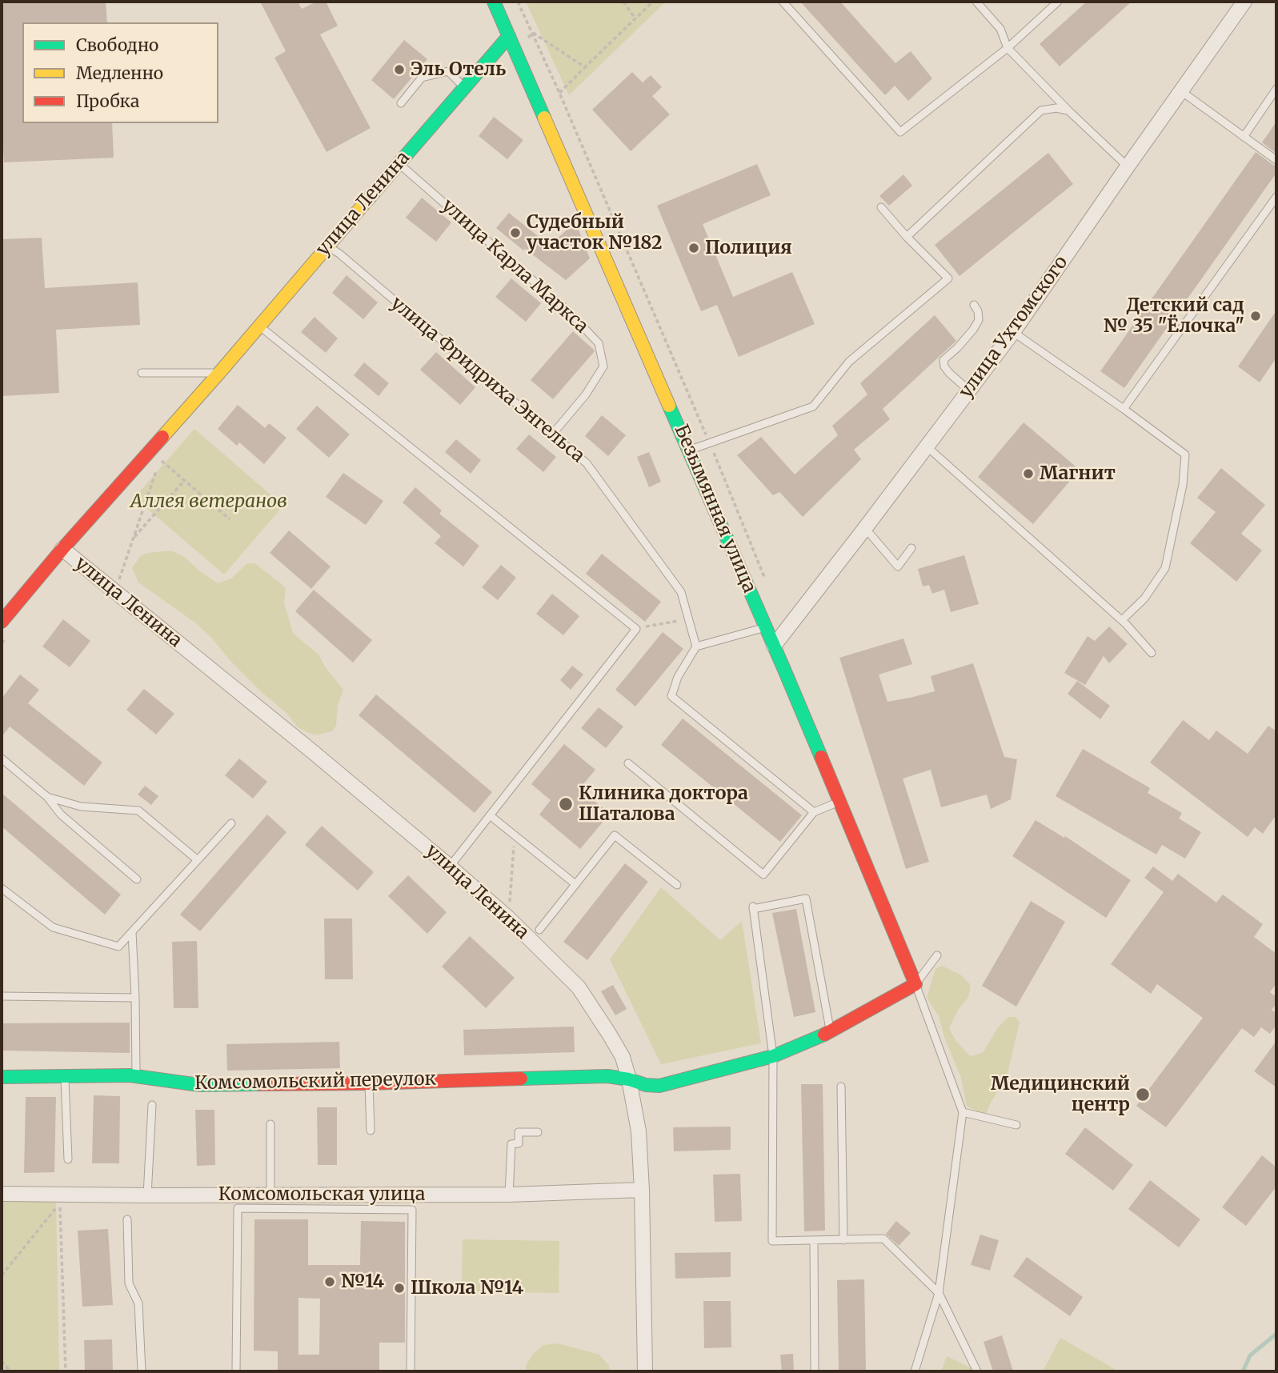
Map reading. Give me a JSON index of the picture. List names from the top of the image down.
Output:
{
  "streets": {
    "street": [
      "улица Ленина",
      "улица Ухтомского",
      "Безымянная улица",
      "Комсомольский переулок",
      "Комсомольская улица"
    ],
    "lane": ["улица Карла Маркса", "улица Фридриха Энгельса"]
  },
  "crossings": [
    ["улица Ленина", "улица Карла Маркса"],
    ["улица Ленина", "улица Фридриха Энгельса"],
    ["улица Ленина", "Безымянная улица"],
    ["улица Ленина", "Комсомольский переулок"],
    ["улица Ленина", "Комсомольская улица"],
    ["улица Карла Маркса", "улица Фридриха Энгельса"],
    ["улица Ухтомского", "Безымянная улица"],
    ["Безымянная улица", "Комсомольский переулок"]
  ],
  "parks": ["Аллея ветеранов"],
  "places": [
    "Эль Отель",
    "Судебный участок №182",
    "Полиция",
    "Детский сад № 35 \"Ёлочка\"",
    "Магнит",
    "Клиника доктора Шаталова",
    "Медицинский центр",
    "№14",
    "Школа №14"
  ],
  "legend": ["Свободно", "Медленно", "Пробка"]
}
